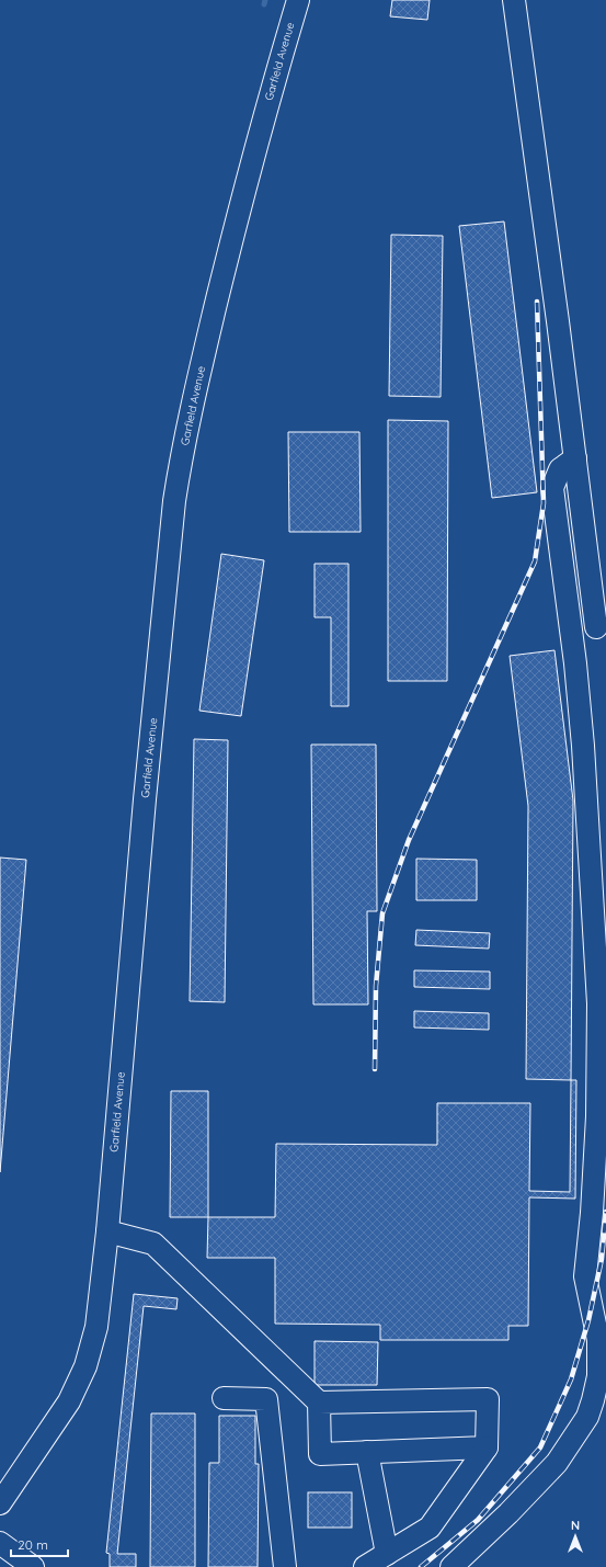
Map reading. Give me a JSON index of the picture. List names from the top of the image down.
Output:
{
  "streets": {
    "street": ["Garfield Avenue"]
  },
  "scale_bar": "20 m",
  "north": "top"
}
